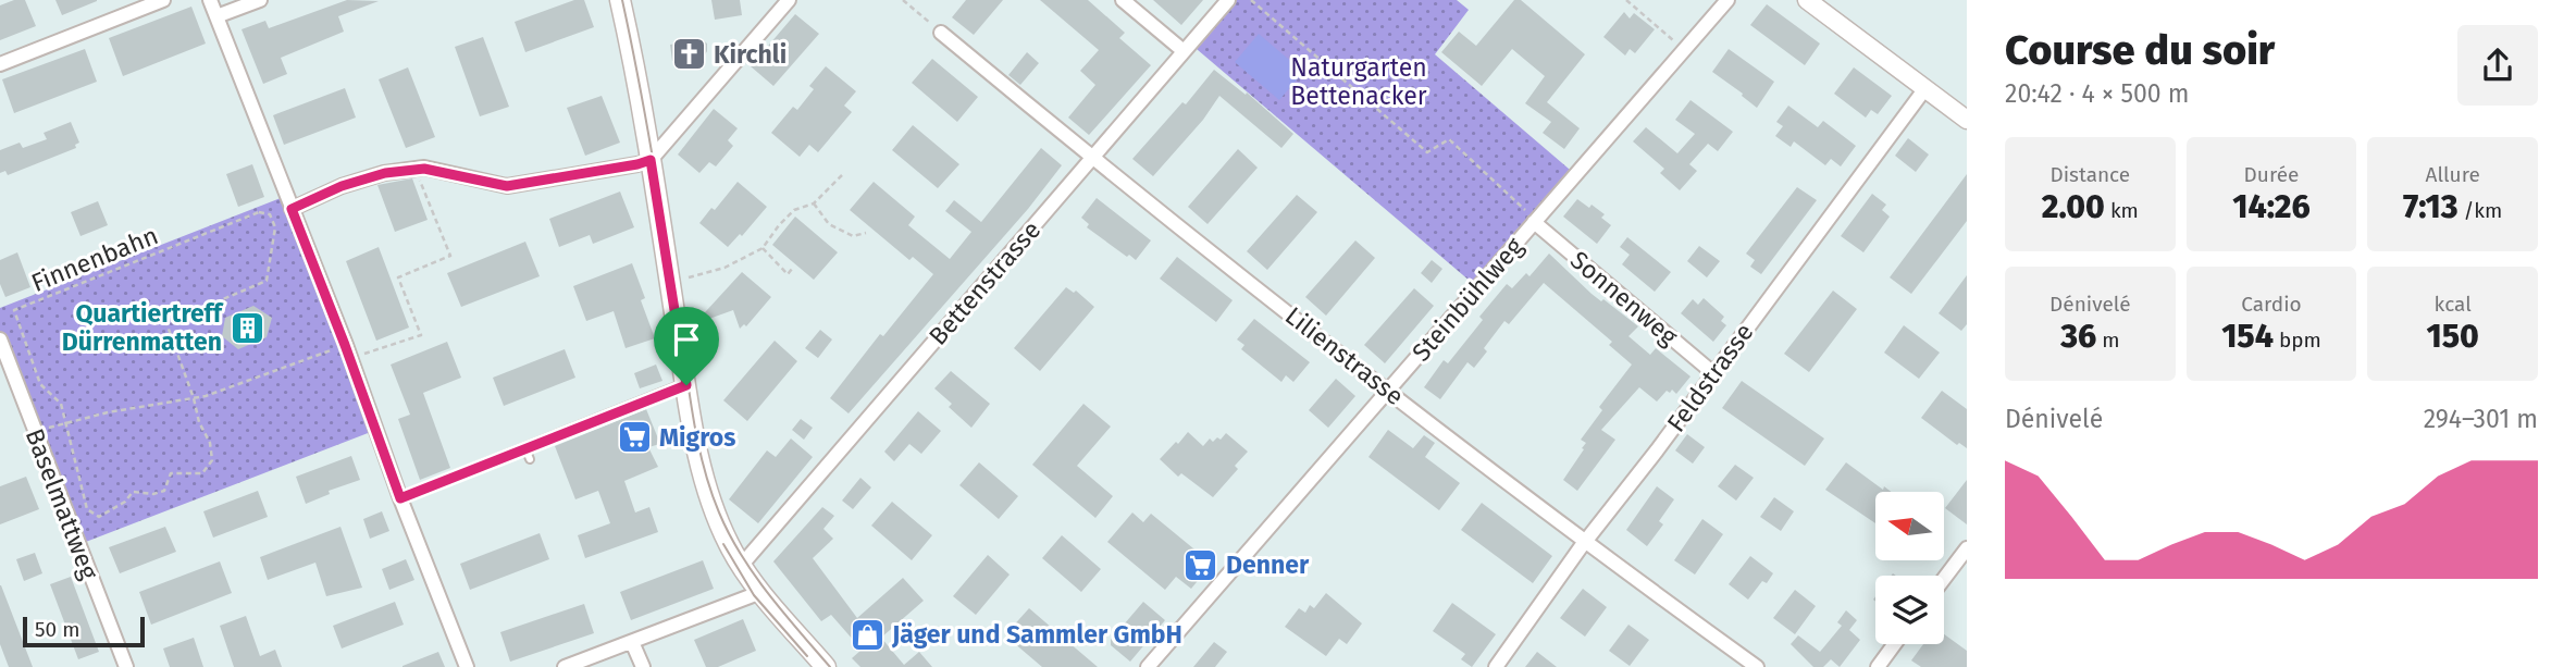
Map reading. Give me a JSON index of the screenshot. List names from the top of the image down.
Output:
{
  "streets": {
    "street": [
      "Bettenstrasse",
      "Sonnenweg",
      "Steinbühlweg",
      "Lilienstrasse",
      "Feldstrasse",
      "Baselmattweg"
    ],
    "path": ["Finnenbahn"]
  },
  "crossings": [
    ["Bettenstrasse", "Lilienstrasse"],
    ["Sonnenweg", "Steinbühlweg"],
    ["Sonnenweg", "Feldstrasse"],
    ["Steinbühlweg", "Lilienstrasse"],
    ["Lilienstrasse", "Feldstrasse"]
  ],
  "parks": ["Naturgarten Bettenacker"],
  "places": {
    "church": ["Kirchli"],
    "building": ["Quartiertreff Dürrenmatten"],
    "supermarket": ["Migros", "Denner"],
    "shop": ["Jäger und Sammler GmbH"]
  },
  "scale_bar": "50 m",
  "north": "left",
  "page": {
    "heading": ["Course du soir", "20:42 · 4 × 500 m"],
    "stats": [
      ["Distance", "2.00 km"],
      ["Durée", "14:26"],
      ["Allure", "7:13 /km"],
      ["Dénivelé", "36 m"],
      ["Cardio", "154 bpm"],
      ["kcal", "150"]
    ],
    "chart": ["Dénivelé", "294–301 m"],
    "scale": "50 m"
  }
}
